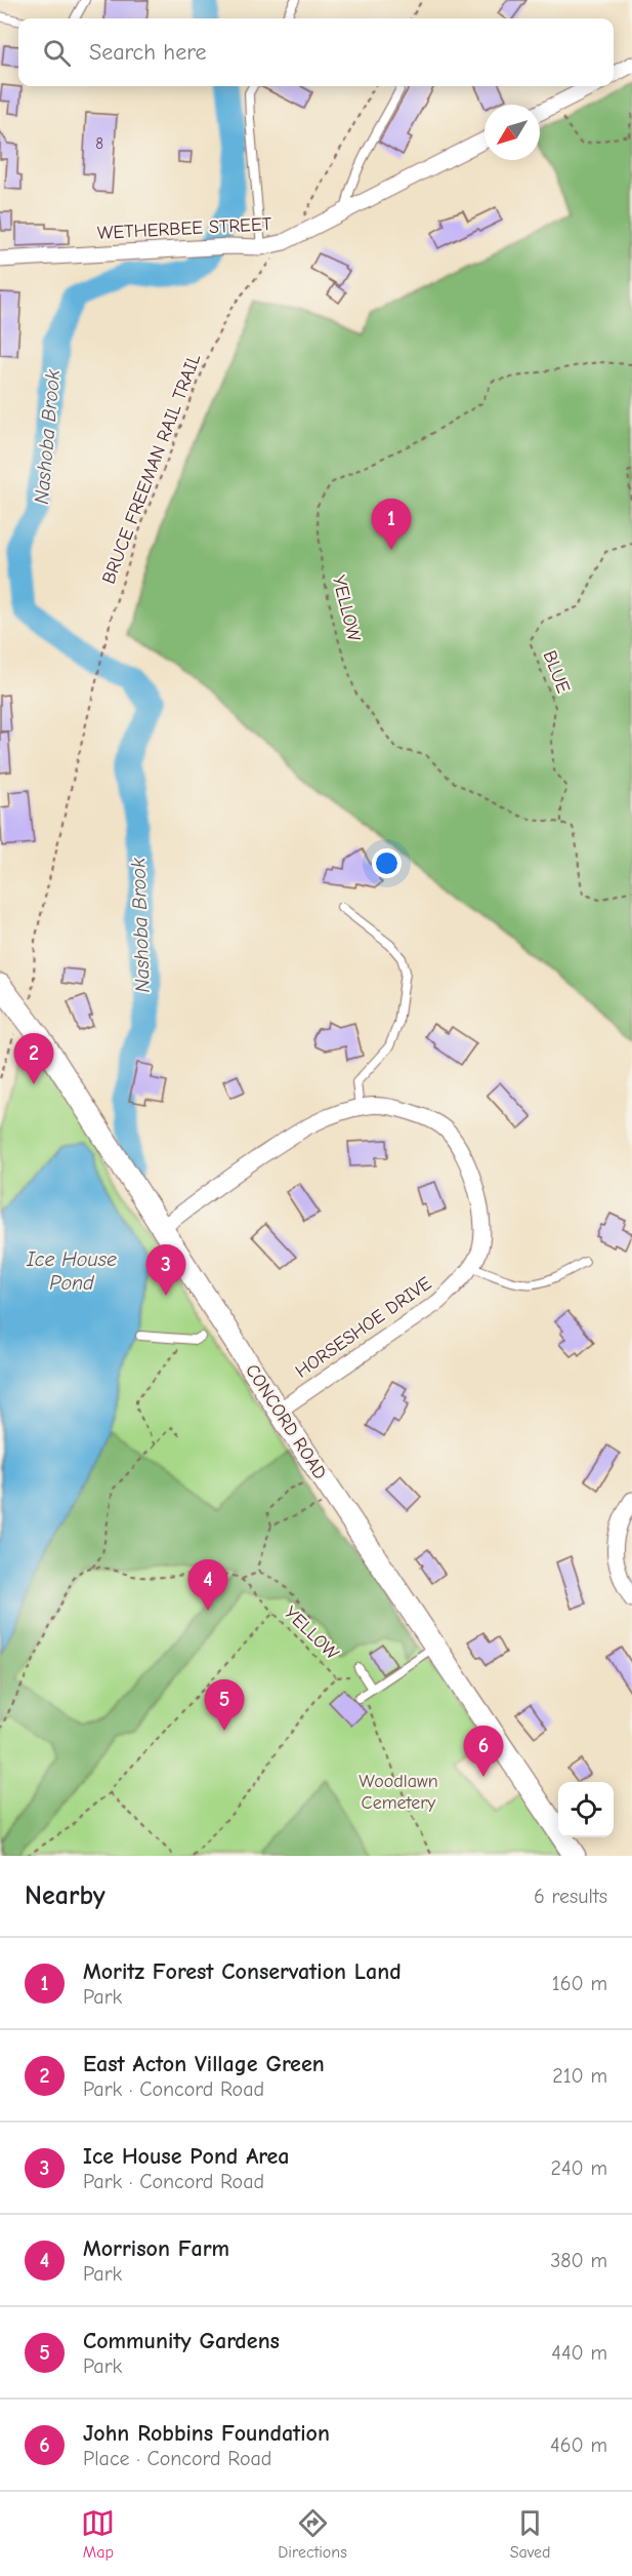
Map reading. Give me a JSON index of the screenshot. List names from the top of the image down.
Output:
{
  "streets": {
    "street": ["WETHERBEE STREET", "HORSESHOE DRIVE", "CONCORD ROAD"],
    "path": ["BRUCE FREEMAN RAIL TRAIL", "YELLOW", "BLUE"]
  },
  "crossings": [
    ["WETHERBEE STREET", "BRUCE FREEMAN RAIL TRAIL"],
    ["YELLOW", "BLUE"],
    ["HORSESHOE DRIVE", "CONCORD ROAD"]
  ],
  "water": ["Nashoba Brook", "Ice House Pond"],
  "parks": ["Woodlawn Cemetery"],
  "house_numbers": ["8"],
  "north": "bottom left",
  "page": {
    "search": "Search here",
    "pins": [
      "1",
      "2",
      "3",
      "4",
      "5",
      "6"
    ],
    "heading": ["Nearby", "6 results"],
    "list": [
      {
        "mark": "1",
        "name": "Moritz Forest Conservation Land",
        "note": "Park",
        "value": "160 m"
      },
      {
        "mark": "2",
        "name": "East Acton Village Green",
        "note": "Park · Concord Road",
        "value": "210 m"
      },
      {
        "mark": "3",
        "name": "Ice House Pond Area",
        "note": "Park · Concord Road",
        "value": "240 m"
      },
      {
        "mark": "4",
        "name": "Morrison Farm",
        "note": "Park",
        "value": "380 m"
      },
      {
        "mark": "5",
        "name": "Community Gardens",
        "note": "Park",
        "value": "440 m"
      },
      {
        "mark": "6",
        "name": "John Robbins Foundation",
        "note": "Place · Concord Road",
        "value": "460 m"
      }
    ],
    "nav": ["Map", "Directions", "Saved"]
  }
}
